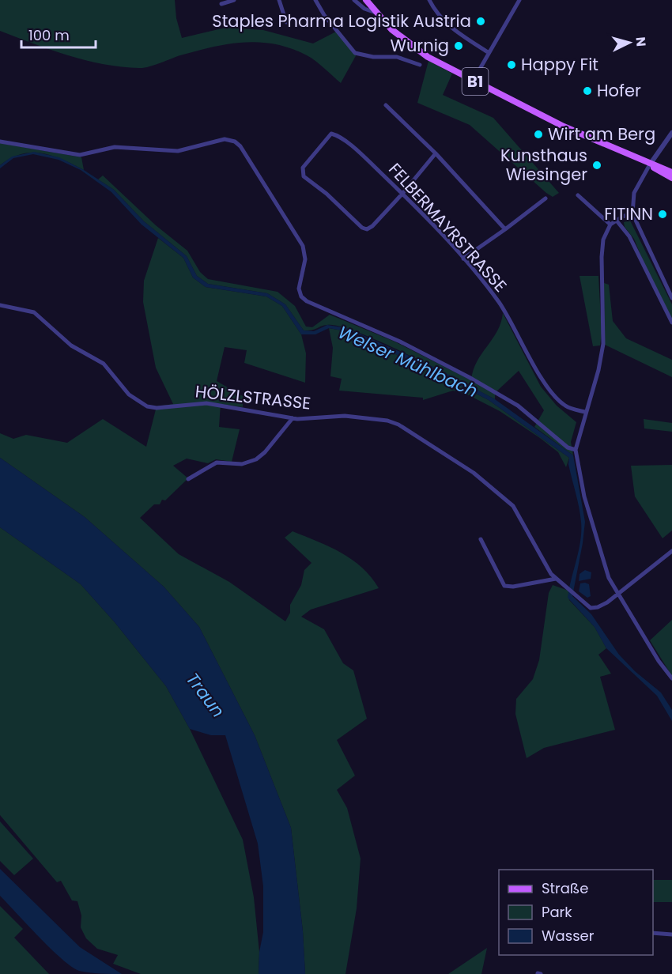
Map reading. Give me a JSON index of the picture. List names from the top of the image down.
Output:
{
  "streets": {
    "main road": ["B1"],
    "street": ["FELBERMAYRSTRASSE", "HÖLZLSTRASSE"]
  },
  "water": ["Welser Mühlbach", "Traun"],
  "places": [
    "Staples Pharma Logistik Austria",
    "Wurnig",
    "Happy Fit",
    "Hofer",
    "Wirt am Berg",
    "Kunsthaus Wiesinger",
    "FITINN"
  ],
  "legend": ["Straße", "Park", "Wasser"],
  "scale_bar": "100 m",
  "north": "right"
}
